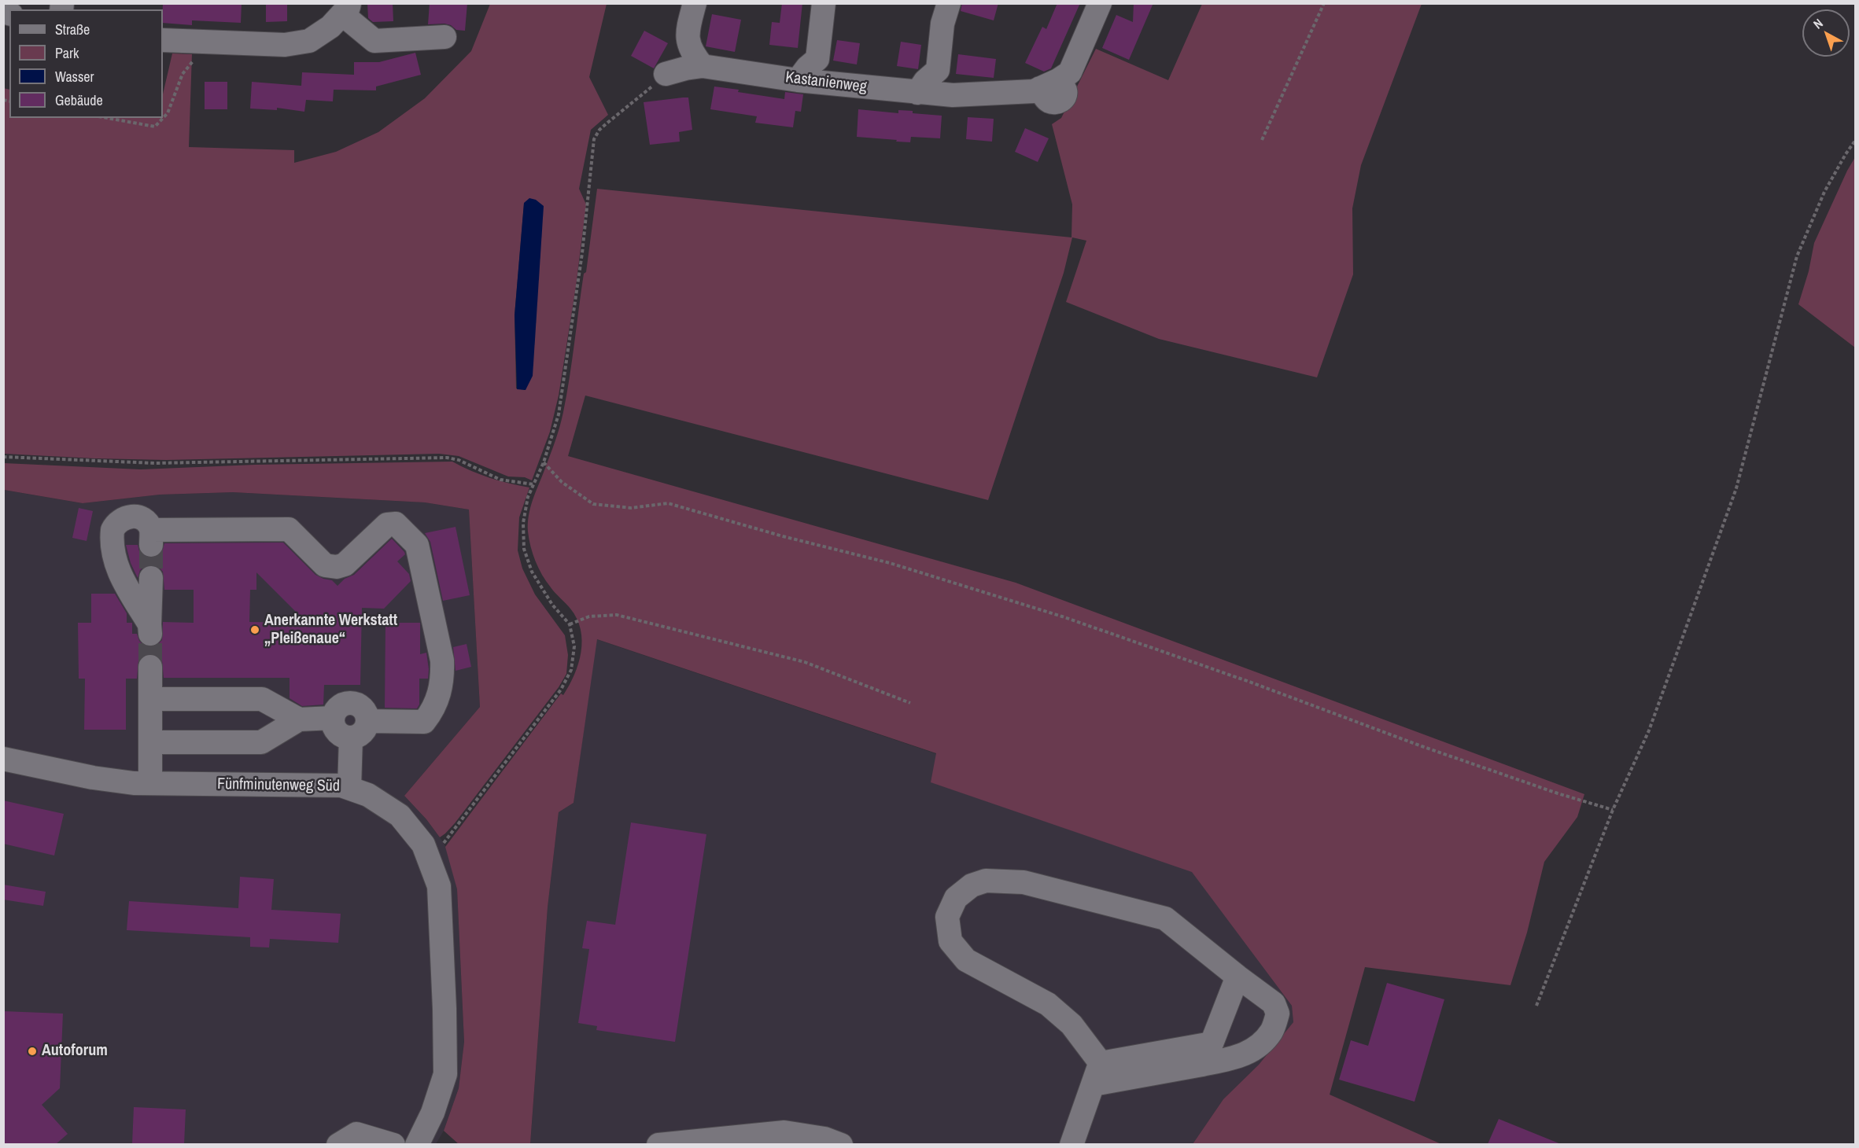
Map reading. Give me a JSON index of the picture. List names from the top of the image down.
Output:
{
  "streets": {
    "street": ["Kastanienweg", "Fünfminutenweg Süd"]
  },
  "places": ["Anerkannte Werkstatt „Pleißenaue“", "Autoforum"],
  "legend": [
    "Straße",
    "Park",
    "Wasser",
    "Gebäude"
  ],
  "north": "top left"
}
